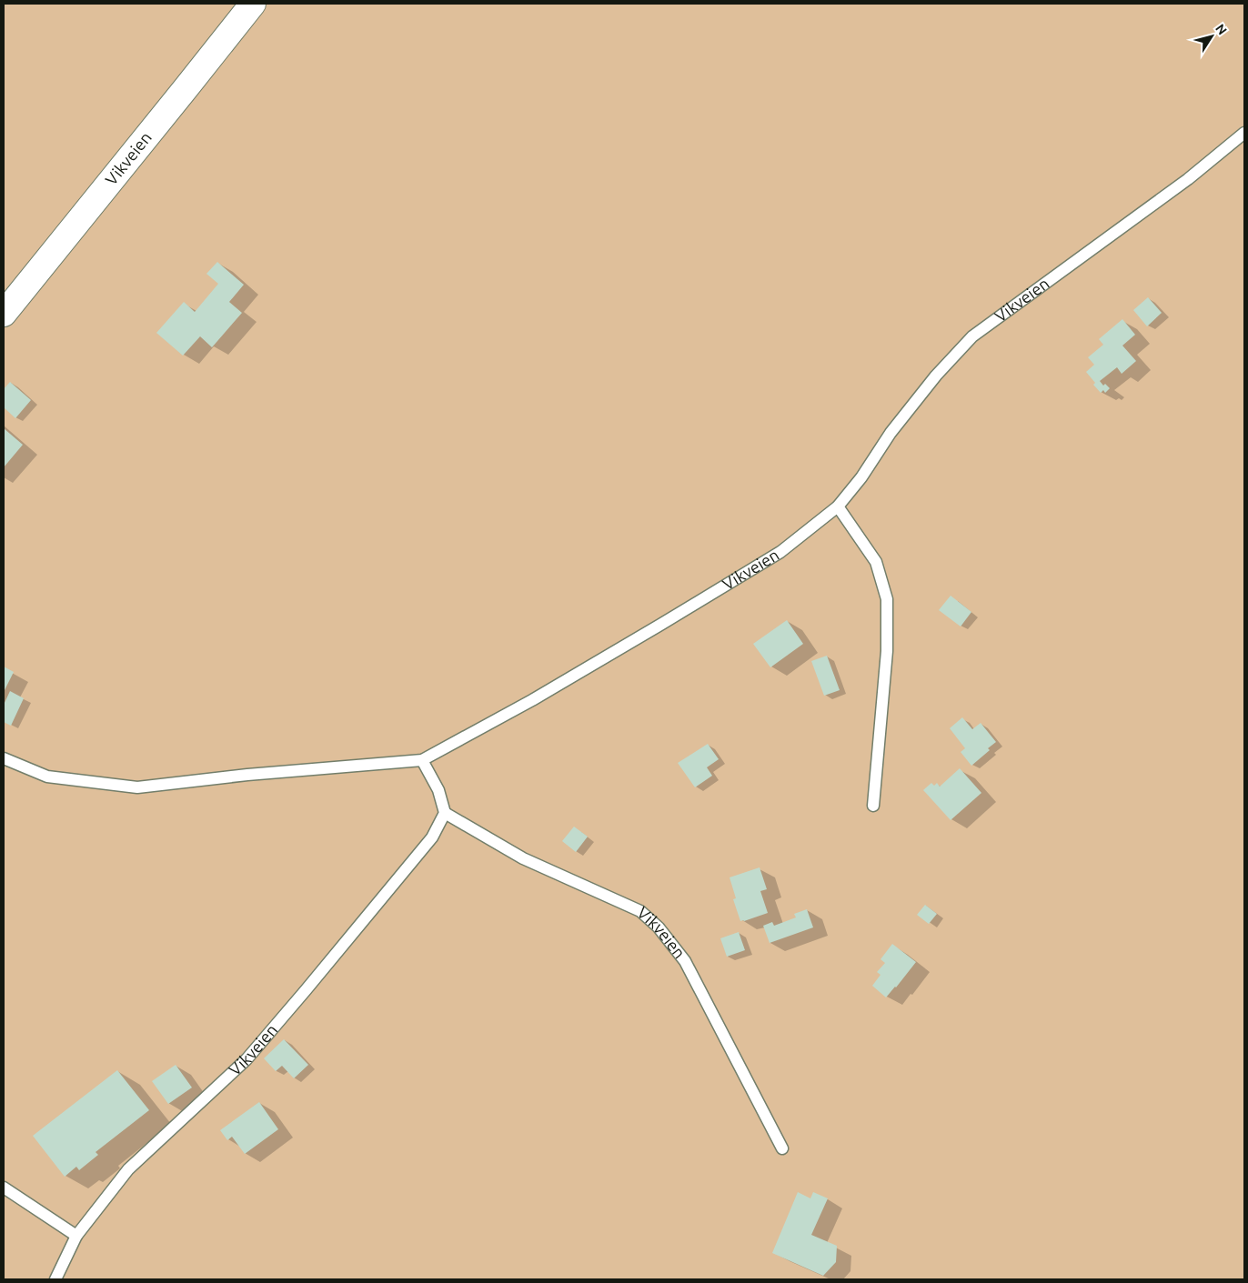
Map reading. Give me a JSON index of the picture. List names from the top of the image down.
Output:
{
  "streets": {
    "street": ["Vikveien"]
  },
  "north": "top right"
}
